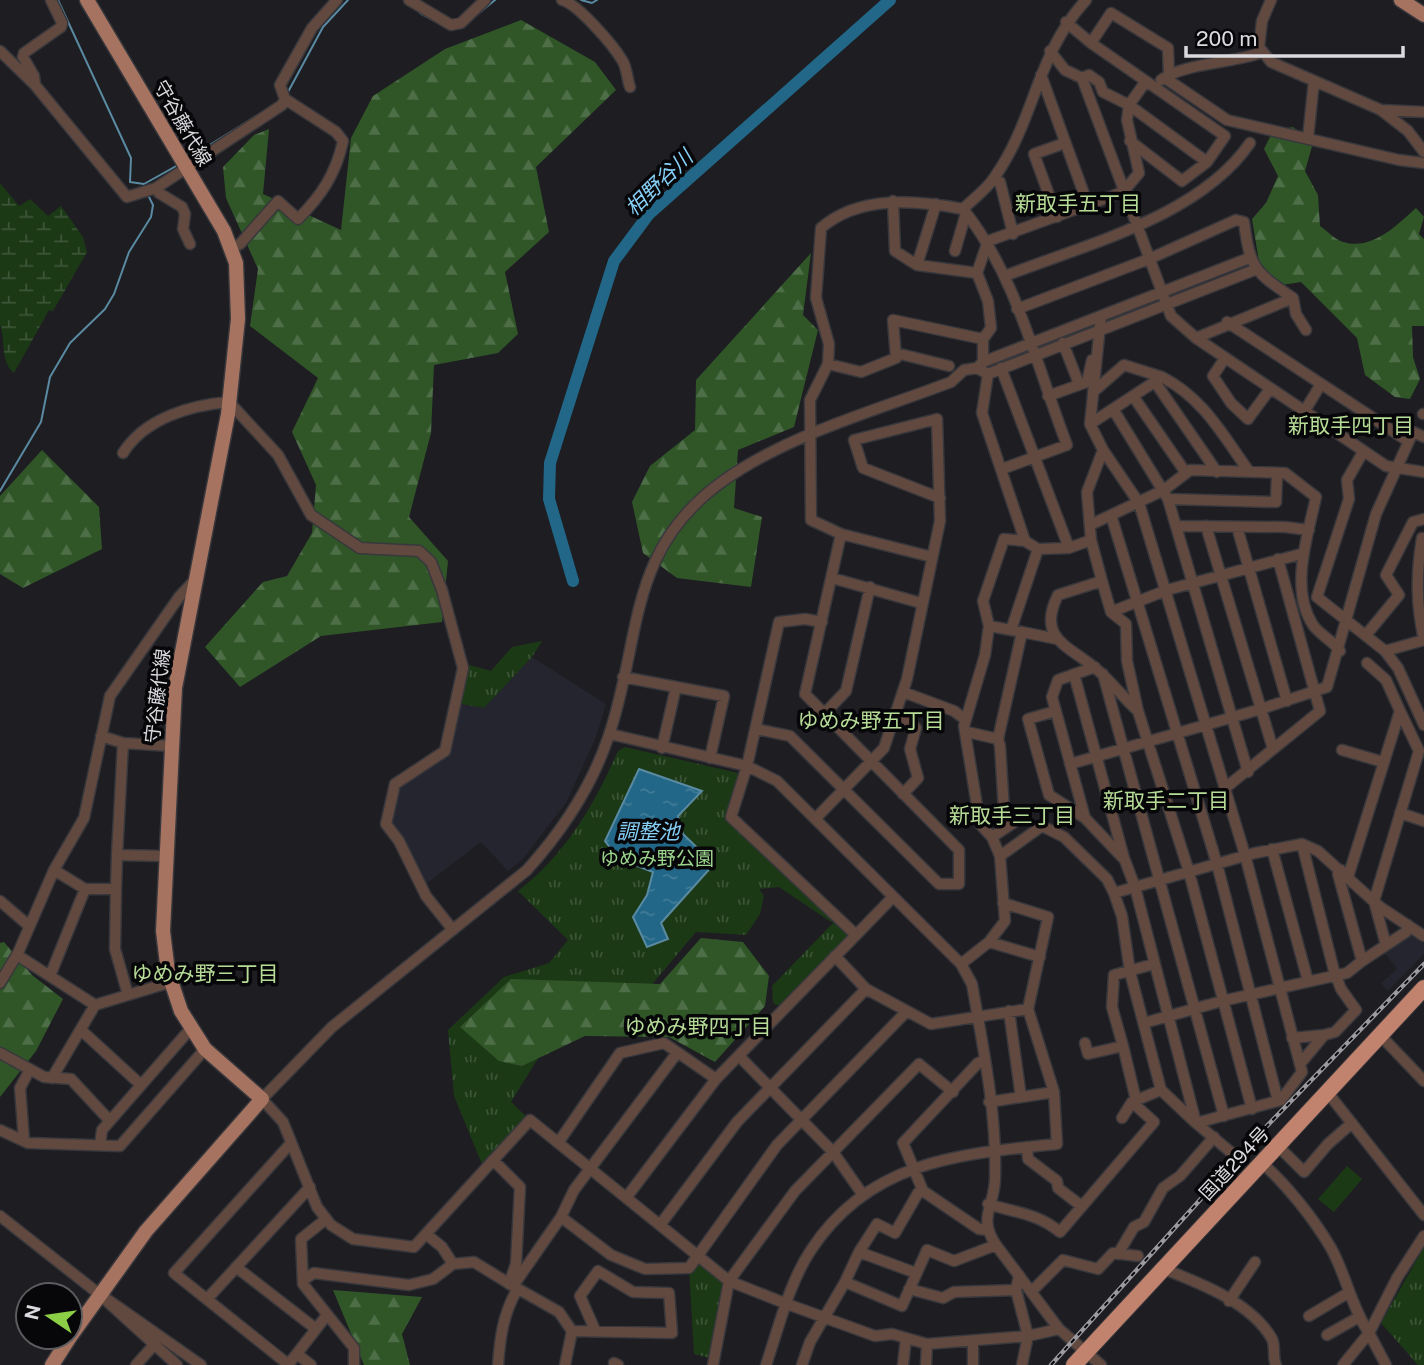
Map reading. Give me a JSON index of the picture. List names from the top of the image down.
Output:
{
  "streets": {
    "highway": ["国道294号"],
    "main road": ["守谷藤代線"]
  },
  "districts": [
    "新取手五丁目",
    "新取手四丁目",
    "ゆめみ野五丁目",
    "新取手二丁目",
    "新取手三丁目",
    "ゆめみ野三丁目",
    "ゆめみ野四丁目"
  ],
  "water": ["相野谷川", "調整池"],
  "parks": ["ゆめみ野公園"],
  "scale_bar": "200 m",
  "north": "left"
}
